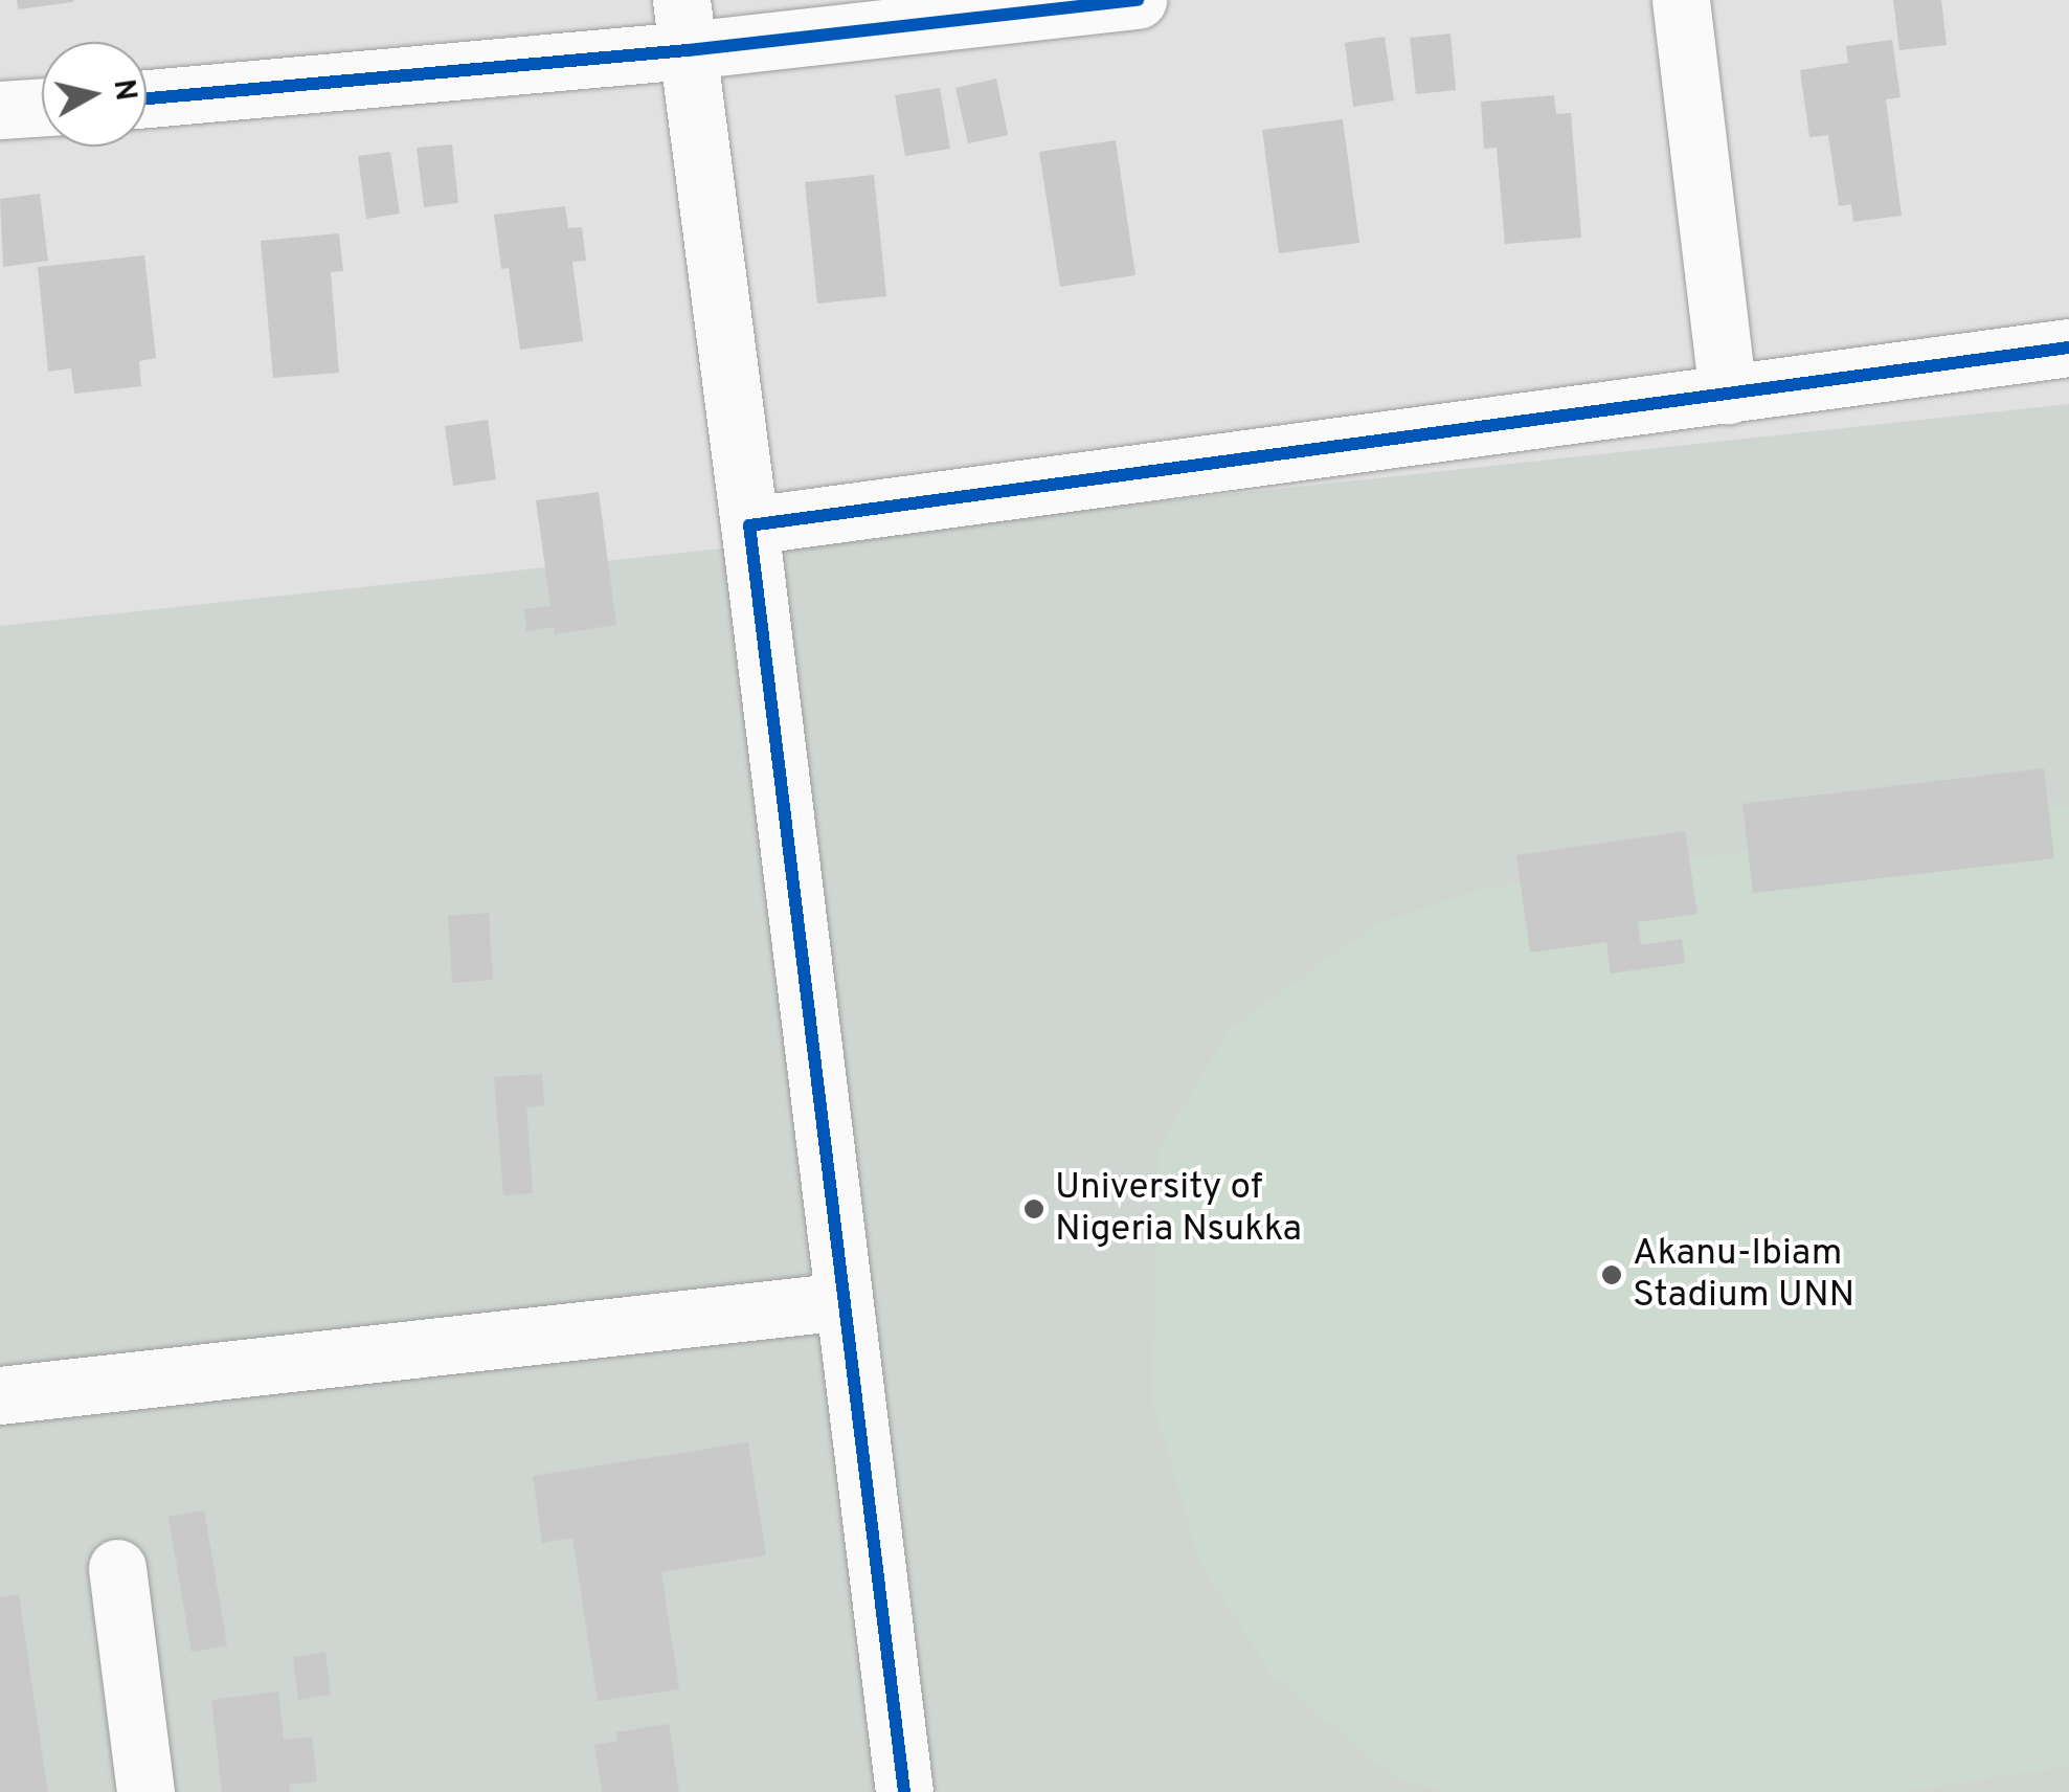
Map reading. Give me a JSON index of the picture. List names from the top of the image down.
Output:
{
  "places": ["University of Nigeria Nsukka", "Akanu-Ibiam Stadium UNN"],
  "north": "right"
}
